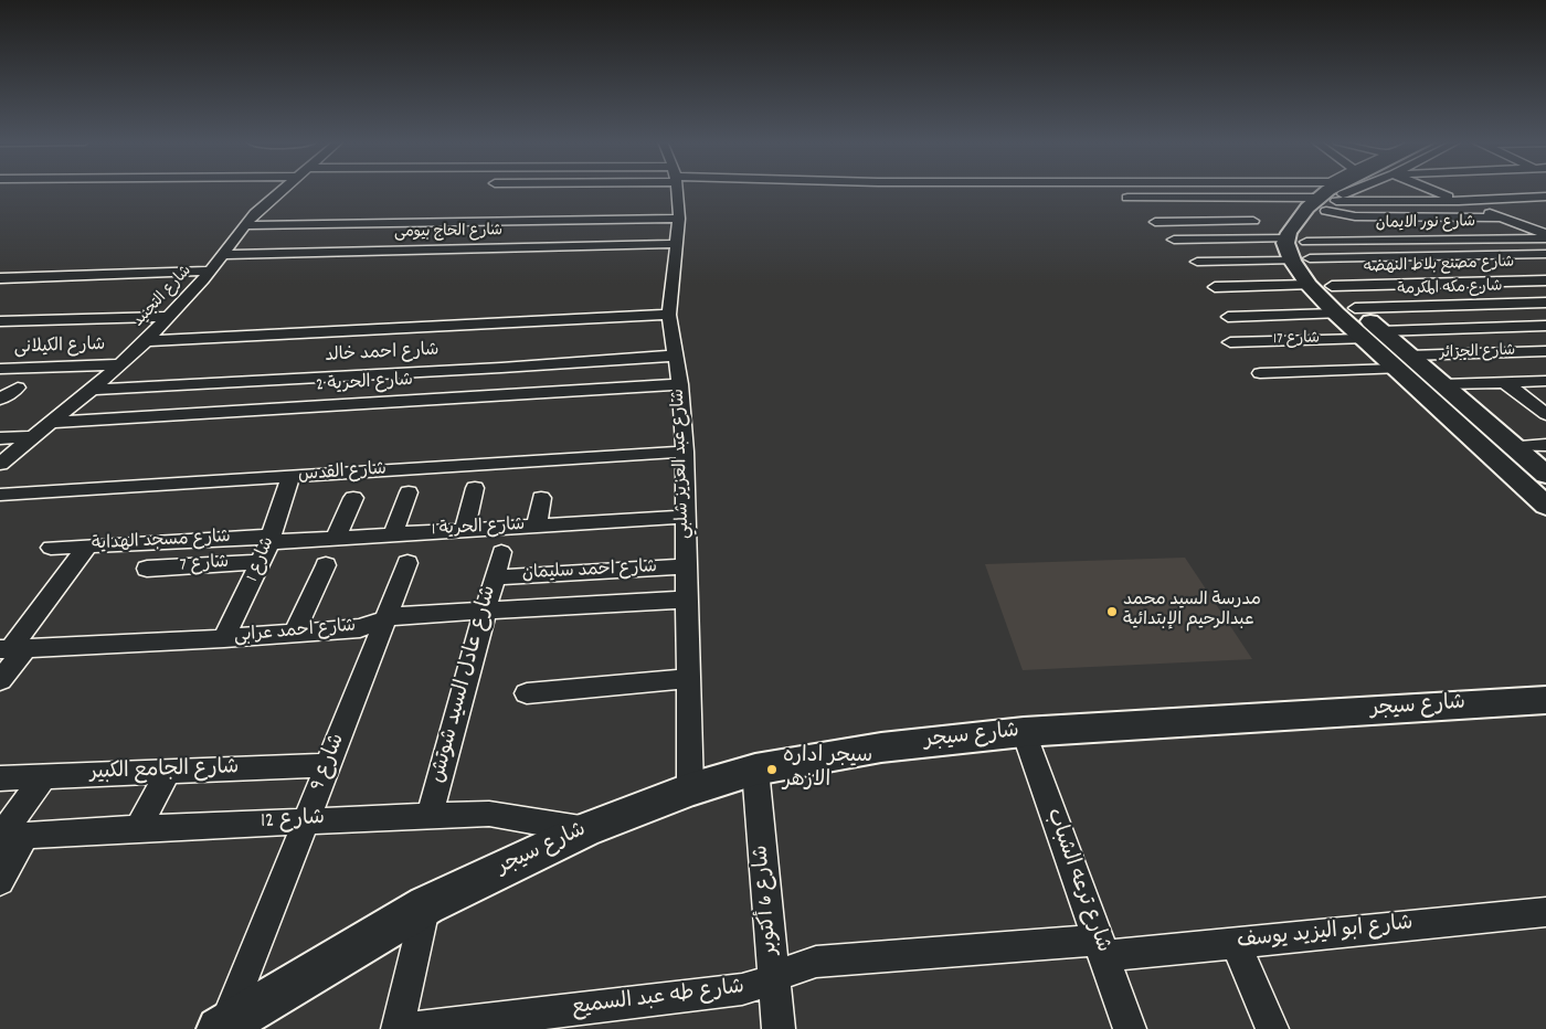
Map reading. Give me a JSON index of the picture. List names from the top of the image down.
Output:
{
  "streets": {
    "main road": ["شارع سيجر"],
    "street": [
      "شارع نور الايمان",
      "شارع الحاج بيومى",
      "شارع مصنع بلاط النهضه",
      "شارع مكه المكرمة",
      "شارع التجنيد",
      "شارع 17",
      "شارع الكيلانى",
      "شارع الجزائر",
      "شارع احمد خالد",
      "شارع الحرية 2",
      "شارع عبد العزيز شلبي",
      "شارع القدس",
      "شارع الحرية 1",
      "شارع مسجد الهداية",
      "شارع 1",
      "شارع 7",
      "شارع احمد سليمان",
      "شارع احمد عرابى",
      "شارع عادل السيد شوتش",
      "شارع 9",
      "شارع الجامع الكبير",
      "شارع 12",
      "شارع ترعه الشباب",
      "شارع 6 أكتوبر",
      "شارع ابو اليزيد يوسف",
      "شارع طه عبد السميع"
    ]
  },
  "crossings": [
    ["شارع الحاج بيومى", "شارع التجنيد"],
    ["شارع الحاج بيومى", "شارع عبد العزيز شلبي"],
    ["شارع التجنيد", "شارع الكيلانى"],
    ["شارع التجنيد", "شارع احمد خالد"],
    ["شارع التجنيد", "شارع الحرية 2"],
    ["شارع احمد خالد", "شارع عبد العزيز شلبي"],
    ["شارع الحرية 2", "شارع عبد العزيز شلبي"],
    ["شارع عبد العزيز شلبي", "شارع القدس"],
    ["شارع عبد العزيز شلبي", "شارع الحرية 1"],
    ["شارع عبد العزيز شلبي", "شارع احمد سليمان"],
    ["شارع عبد العزيز شلبي", "شارع احمد عرابى"],
    ["شارع عبد العزيز شلبي", "شارع سيجر"],
    ["شارع القدس", "شارع 1"],
    ["شارع الحرية 1", "شارع مسجد الهداية"],
    ["شارع الحرية 1", "شارع 1"],
    ["شارع مسجد الهداية", "شارع 1"],
    ["شارع 1", "شارع 7"],
    ["شارع 1", "شارع احمد عرابى"],
    ["شارع احمد سليمان", "شارع عادل السيد شوتش"],
    ["شارع احمد عرابى", "شارع عادل السيد شوتش"],
    ["شارع احمد عرابى", "شارع 9"],
    ["شارع عادل السيد شوتش", "شارع 12"],
    ["شارع سيجر", "شارع 9"],
    ["شارع سيجر", "شارع 12"],
    ["شارع سيجر", "شارع ترعه الشباب"],
    ["شارع سيجر", "شارع 6 أكتوبر"],
    ["شارع 9", "شارع الجامع الكبير"],
    ["شارع 9", "شارع 12"],
    ["شارع ترعه الشباب", "شارع ابو اليزيد يوسف"],
    ["شارع ترعه الشباب", "شارع طه عبد السميع"],
    ["شارع 6 أكتوبر", "شارع طه عبد السميع"],
    ["شارع ابو اليزيد يوسف", "شارع طه عبد السميع"]
  ],
  "places": ["مدرسة السيد محمد عبدالرحيم الإبتدائية", "سيجر اداره الازهر"]
}
